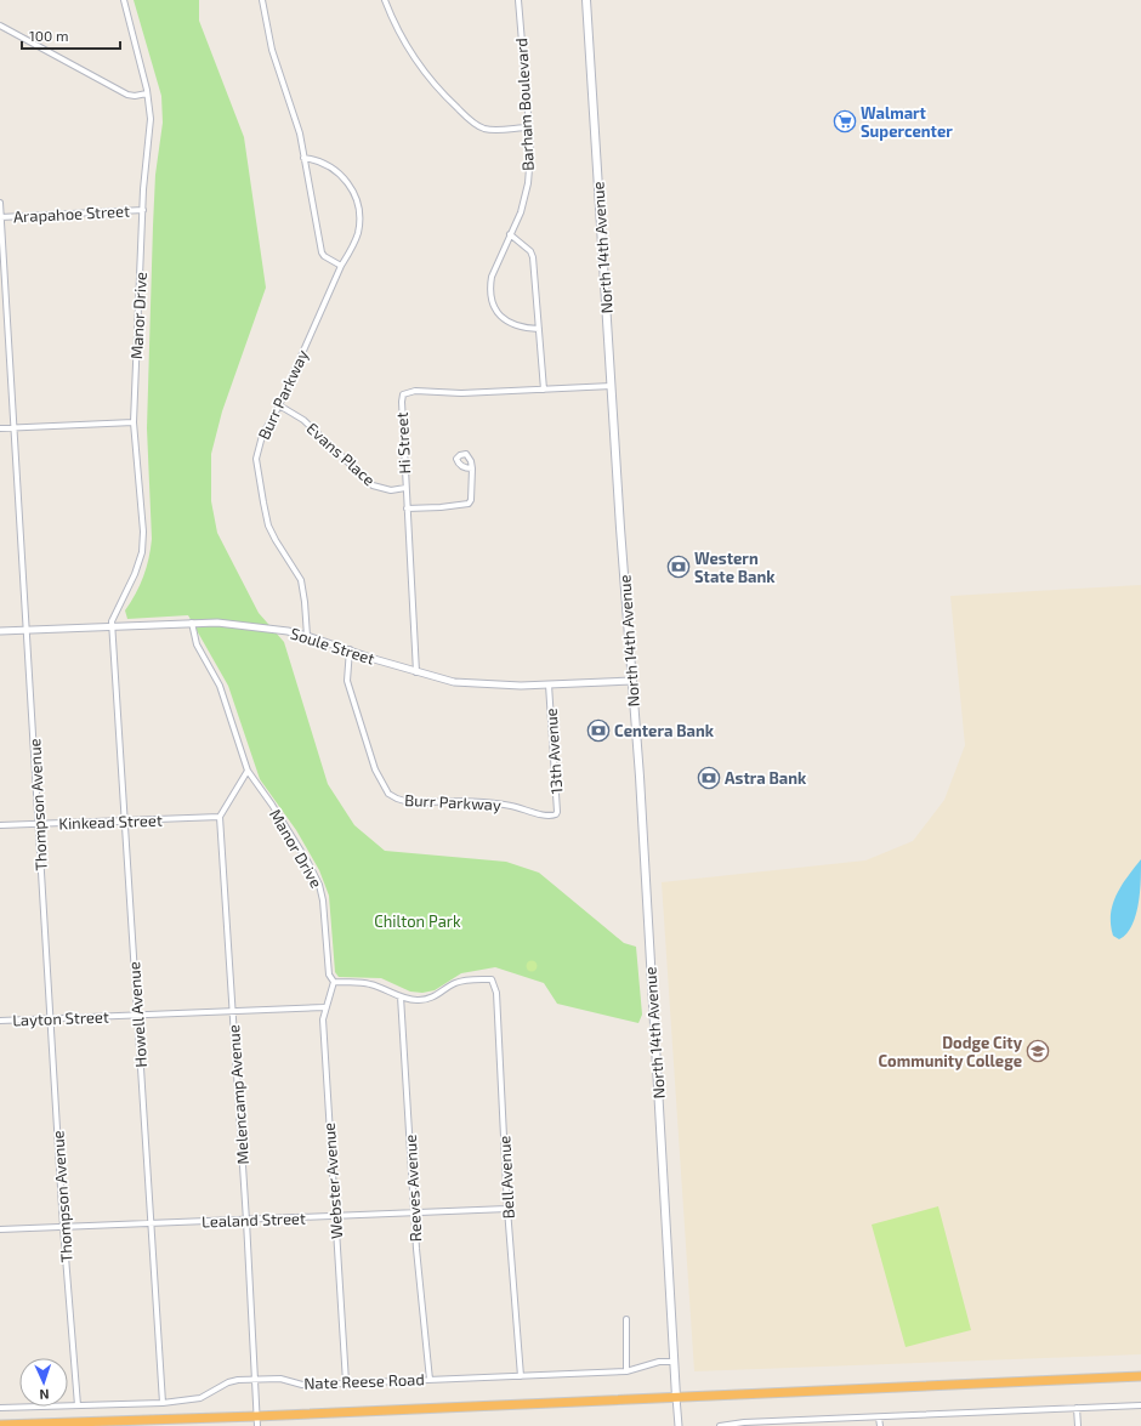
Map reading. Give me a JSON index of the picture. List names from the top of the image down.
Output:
{
  "streets": {
    "main road": ["North 14th Avenue"],
    "street": [
      "Barham Boulevard",
      "Arapahoe Street",
      "Manor Drive",
      "Burr Parkway",
      "Hi Street",
      "Evans Place",
      "Soule Street",
      "13th Avenue",
      "Thompson Avenue",
      "Kinkead Street",
      "Howell Avenue",
      "Layton Street",
      "Melencamp Avenue",
      "Bell Avenue",
      "Webster Avenue",
      "Reeves Avenue",
      "Lealand Street",
      "Nate Reese Road"
    ]
  },
  "crossings": [
    ["Arapahoe Street", "Manor Drive"],
    ["Arapahoe Street", "Thompson Avenue"],
    ["North 14th Avenue", "Hi Street"],
    ["North 14th Avenue", "Soule Street"],
    ["North 14th Avenue", "Nate Reese Road"],
    ["Manor Drive", "Soule Street"],
    ["Manor Drive", "Howell Avenue"],
    ["Manor Drive", "Webster Avenue"],
    ["Burr Parkway", "Evans Place"],
    ["Burr Parkway", "Soule Street"],
    ["Burr Parkway", "13th Avenue"],
    ["Hi Street", "Evans Place"],
    ["Hi Street", "Soule Street"],
    ["Soule Street", "13th Avenue"],
    ["Soule Street", "Thompson Avenue"],
    ["Soule Street", "Howell Avenue"],
    ["Thompson Avenue", "Kinkead Street"],
    ["Thompson Avenue", "Layton Street"],
    ["Thompson Avenue", "Lealand Street"],
    ["Thompson Avenue", "Nate Reese Road"],
    ["Kinkead Street", "Howell Avenue"],
    ["Kinkead Street", "Melencamp Avenue"],
    ["Howell Avenue", "Layton Street"],
    ["Howell Avenue", "Lealand Street"],
    ["Howell Avenue", "Nate Reese Road"],
    ["Layton Street", "Melencamp Avenue"],
    ["Layton Street", "Webster Avenue"],
    ["Melencamp Avenue", "Lealand Street"],
    ["Melencamp Avenue", "Nate Reese Road"],
    ["Bell Avenue", "Reeves Avenue"],
    ["Bell Avenue", "Lealand Street"],
    ["Bell Avenue", "Nate Reese Road"],
    ["Webster Avenue", "Lealand Street"],
    ["Webster Avenue", "Nate Reese Road"],
    ["Reeves Avenue", "Lealand Street"],
    ["Reeves Avenue", "Nate Reese Road"]
  ],
  "parks": ["Chilton Park"],
  "places": {
    "supermarket": ["Walmart Supercenter"],
    "bank": ["Western State Bank", "Centera Bank", "Astra Bank"],
    "school or university": ["Dodge City Community College"]
  },
  "scale_bar": "100 m",
  "north": "bottom"
}
